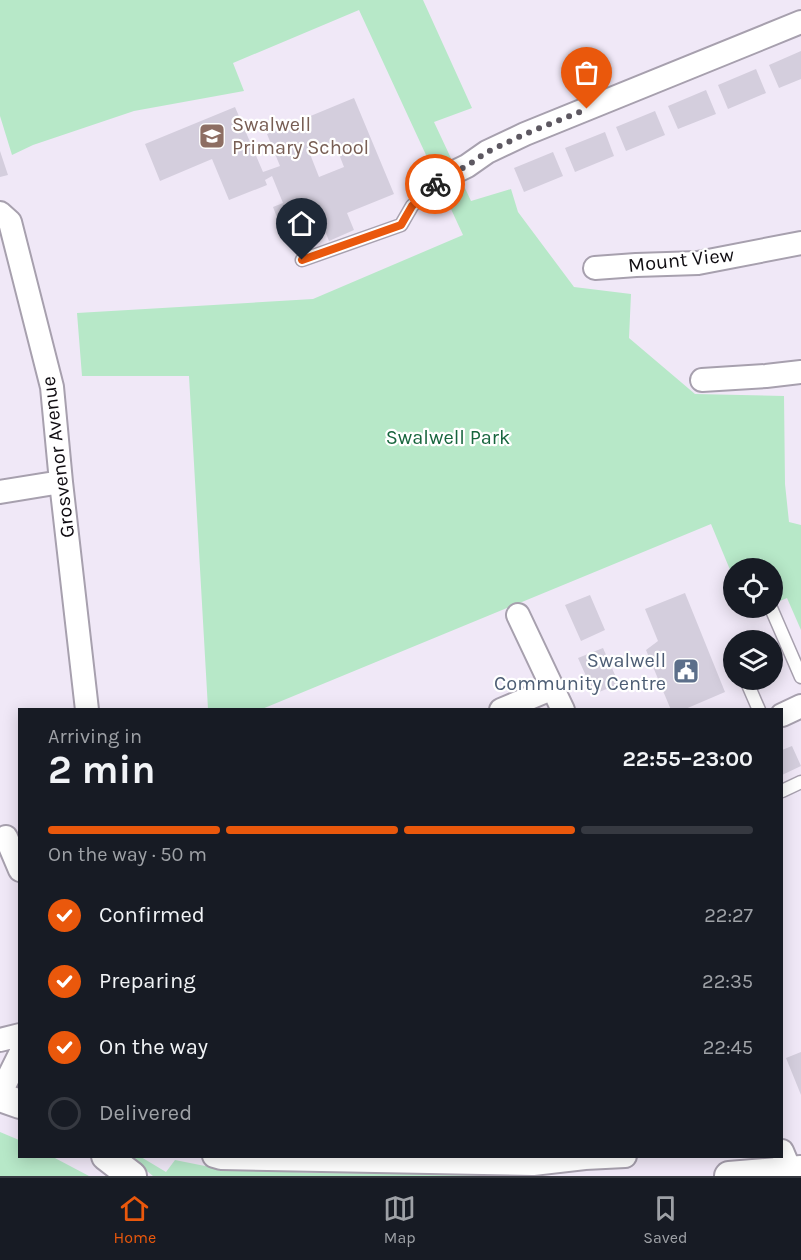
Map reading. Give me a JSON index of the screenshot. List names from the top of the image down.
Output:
{
  "streets": {
    "street": ["Mount View", "Grosvenor Avenue"]
  },
  "parks": ["Swalwell Park"],
  "places": {
    "school or university": ["Swalwell Primary School"],
    "public building": ["Swalwell Community Centre"]
  },
  "page": {
    "heading": ["2 min", "Arriving in", "22:55–23:00"],
    "bar": "On the way · 50 m",
    "list": [
      ["Confirmed", "22:27"],
      ["Preparing", "22:35"],
      ["On the way", "22:45"],
      "Delivered"
    ],
    "tabs": ["Home", "Map", "Saved"]
  }
}
